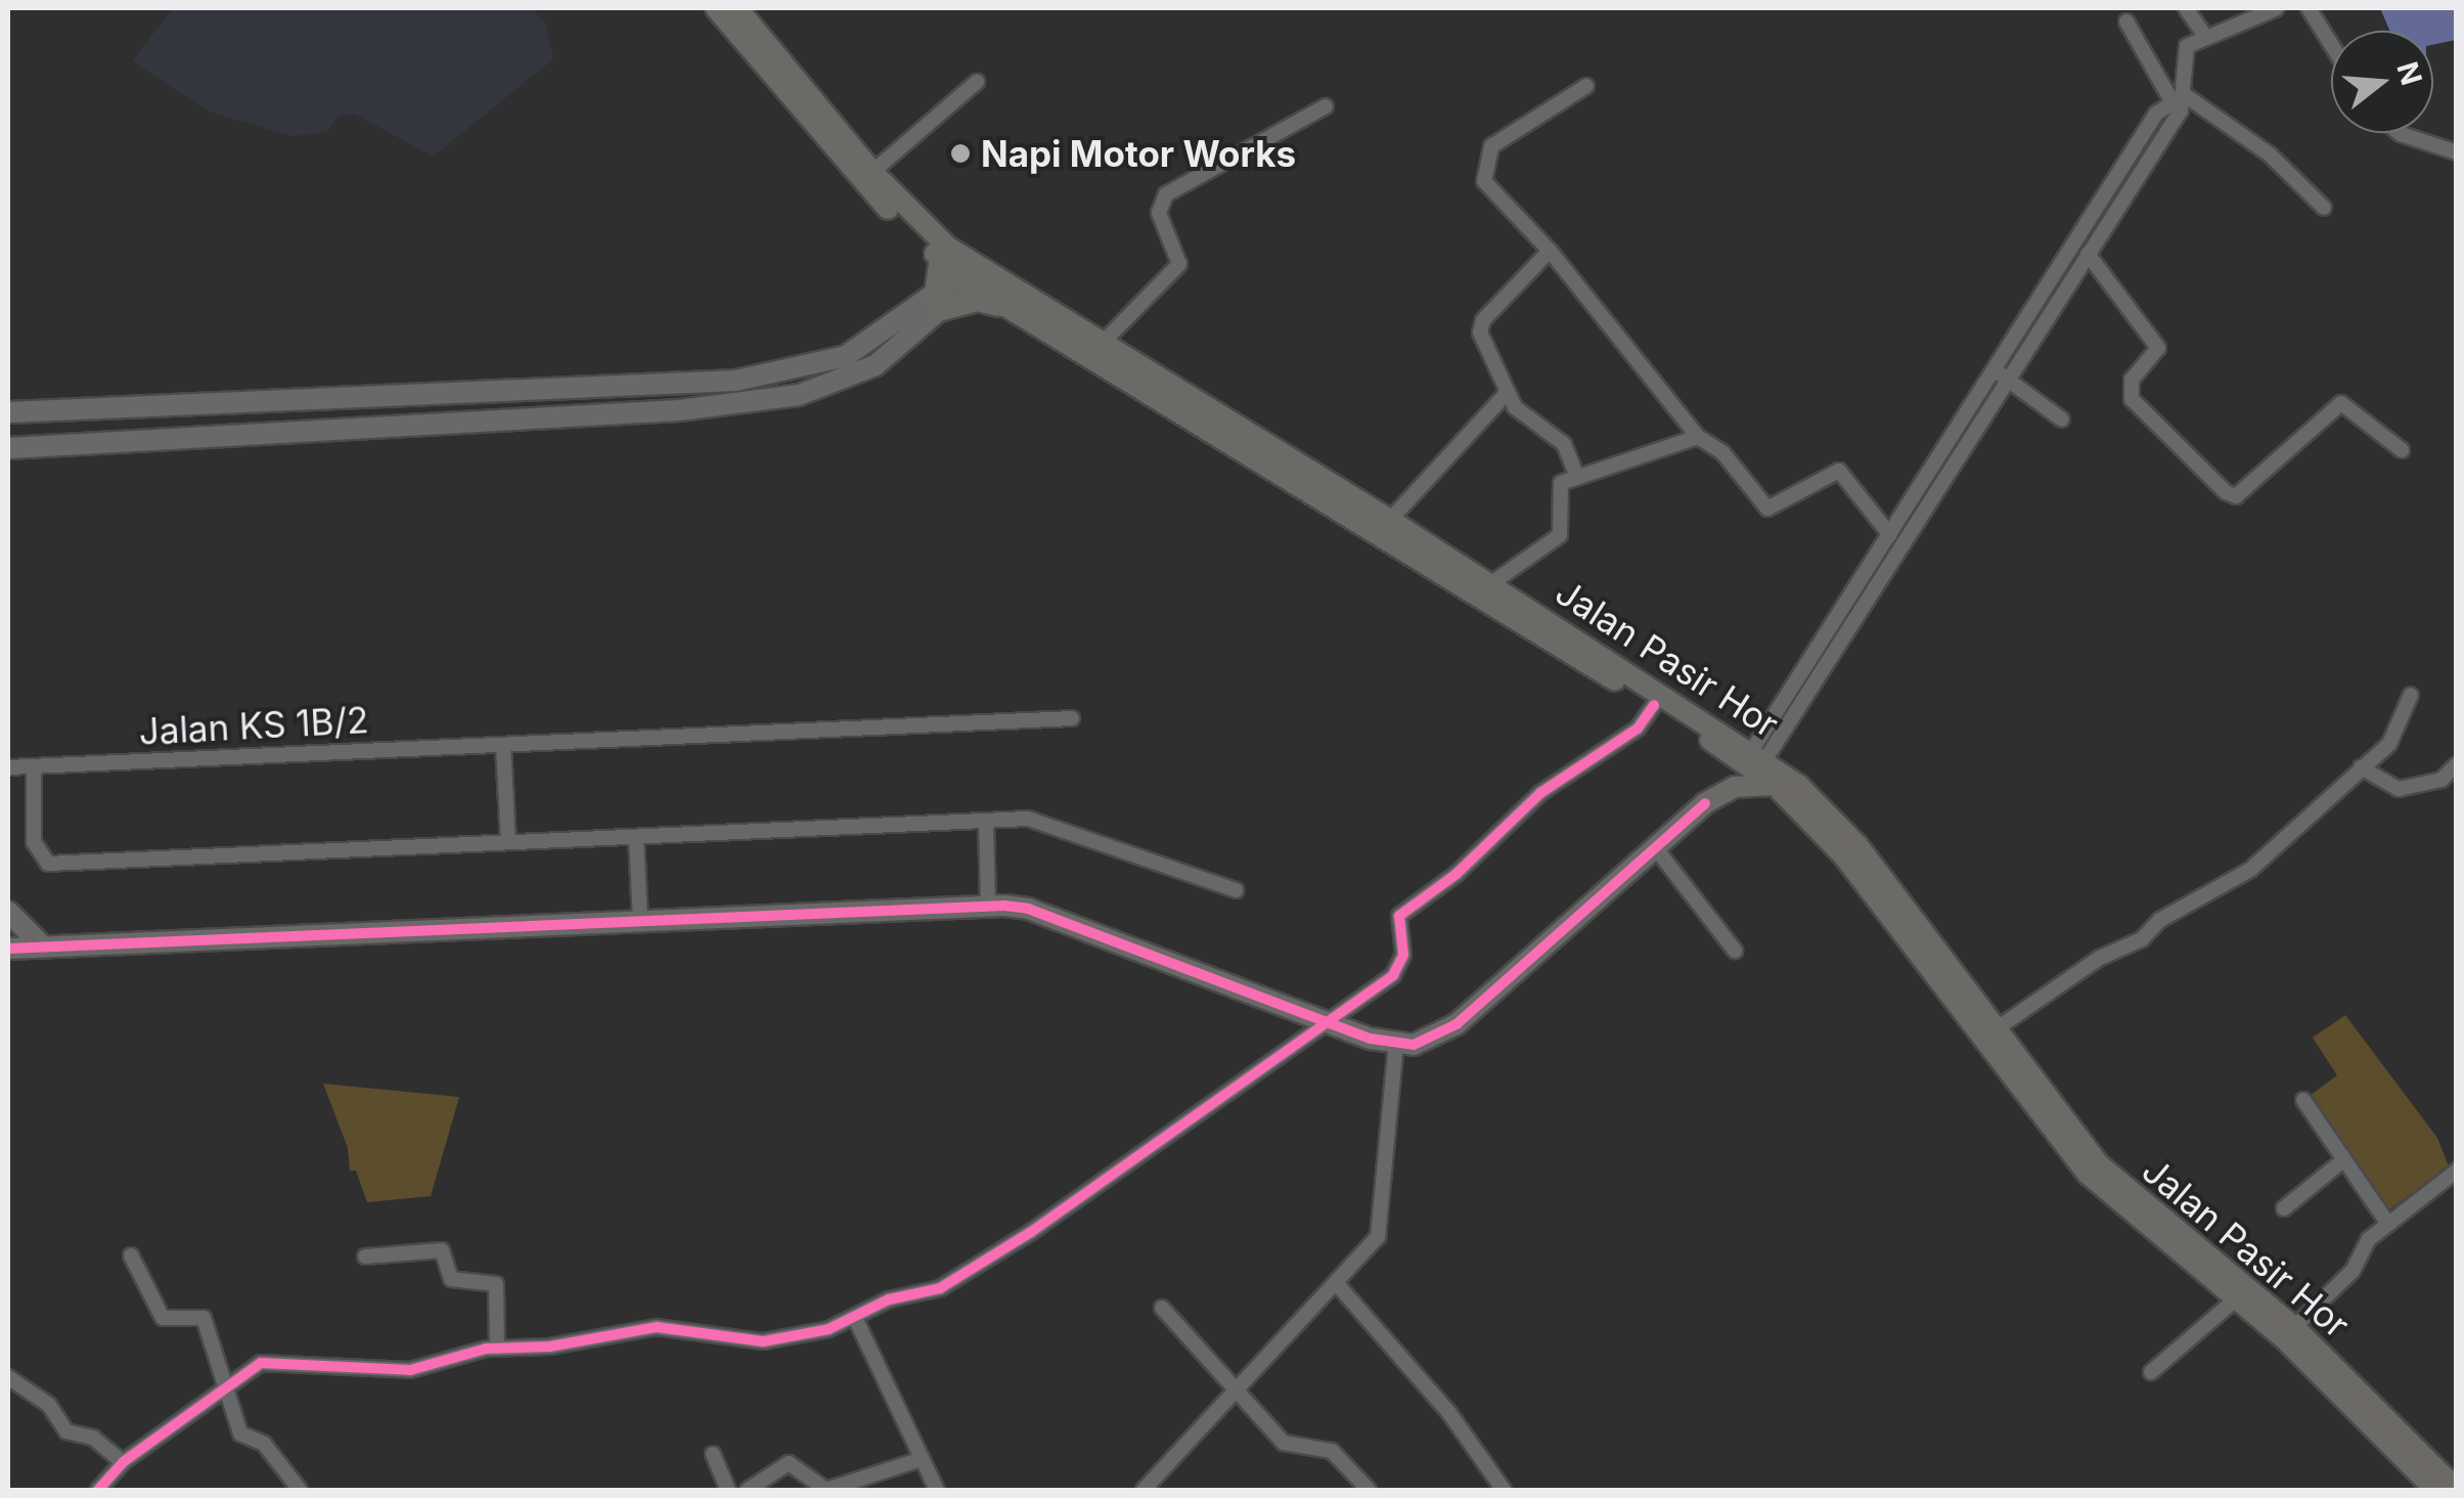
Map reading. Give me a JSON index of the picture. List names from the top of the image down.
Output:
{
  "streets": {
    "main road": ["Jalan Pasir Hor"],
    "street": ["Jalan KS 1B/2"]
  },
  "places": ["Napi Motor Works"],
  "north": "right"
}
